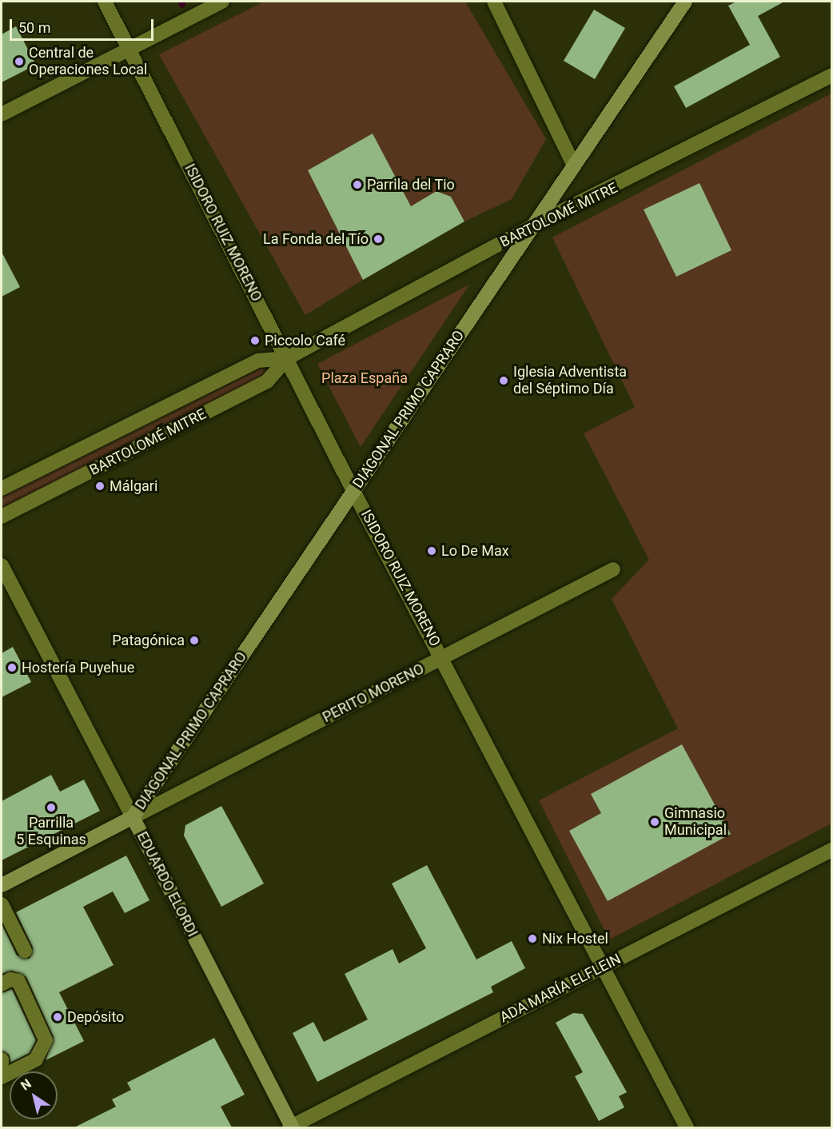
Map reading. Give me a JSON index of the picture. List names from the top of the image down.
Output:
{
  "streets": {
    "main road": ["DIAGONAL PRIMO CAPRARO", "EDUARDO ELORDI"],
    "street": [
      "BARTOLOMÉ MITRE",
      "ISIDORO RUIZ MORENO",
      "PERITO MORENO",
      "ADA MARÍA ELFLEIN"
    ]
  },
  "crossings": [
    ["BARTOLOMÉ MITRE", "ISIDORO RUIZ MORENO"],
    ["BARTOLOMÉ MITRE", "DIAGONAL PRIMO CAPRARO"],
    ["ISIDORO RUIZ MORENO", "DIAGONAL PRIMO CAPRARO"],
    ["ISIDORO RUIZ MORENO", "PERITO MORENO"],
    ["ISIDORO RUIZ MORENO", "ADA MARÍA ELFLEIN"],
    ["DIAGONAL PRIMO CAPRARO", "PERITO MORENO"],
    ["DIAGONAL PRIMO CAPRARO", "EDUARDO ELORDI"],
    ["PERITO MORENO", "EDUARDO ELORDI"],
    ["EDUARDO ELORDI", "ADA MARÍA ELFLEIN"]
  ],
  "parks": ["Plaza España"],
  "places": [
    "Central de Operaciones Local",
    "Parrila del Tio",
    "La Fonda del Tío",
    "Piccolo Café",
    "Iglesia Adventista del Séptimo Día",
    "Málgari",
    "Lo De Max",
    "Patagónica",
    "Hostería Puyehue",
    "Parrilla 5 Esquinas",
    "Gimnasio Municipal",
    "Nix Hostel",
    "Depósito"
  ],
  "scale_bar": "50 m",
  "north": "top left"
}
